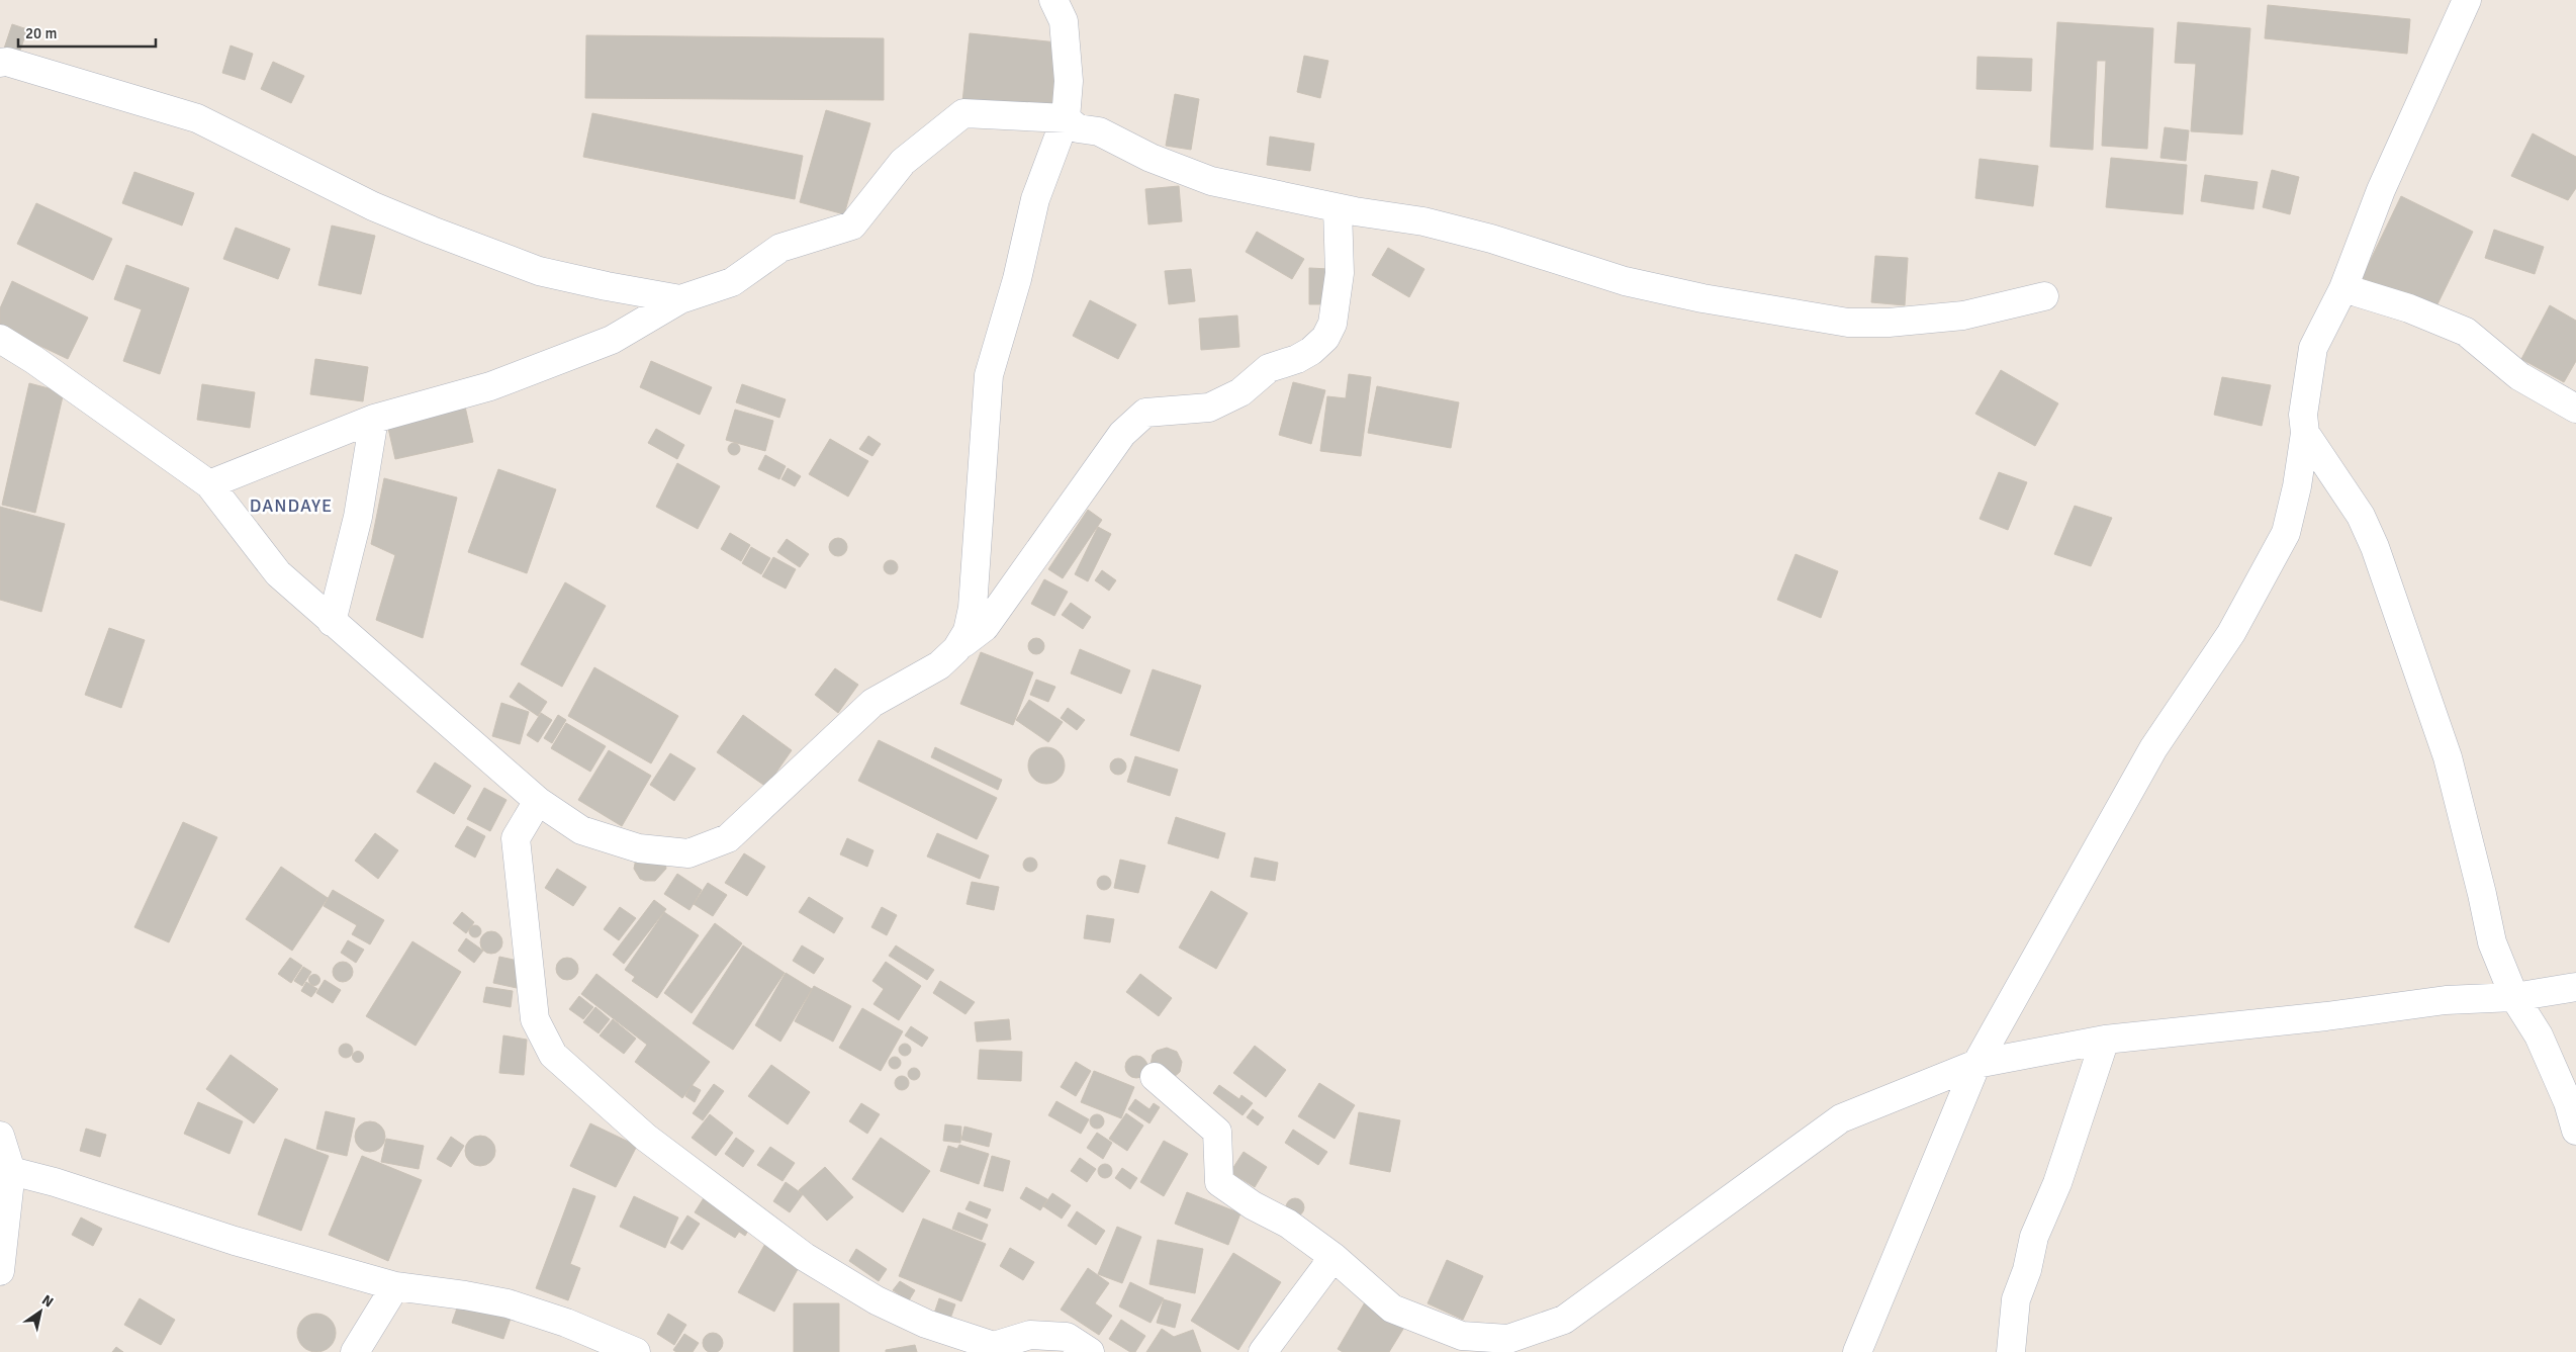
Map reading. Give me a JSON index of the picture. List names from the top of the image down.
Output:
{
  "districts": ["DANDAYE"],
  "scale_bar": "20 m",
  "north": "top right"
}
